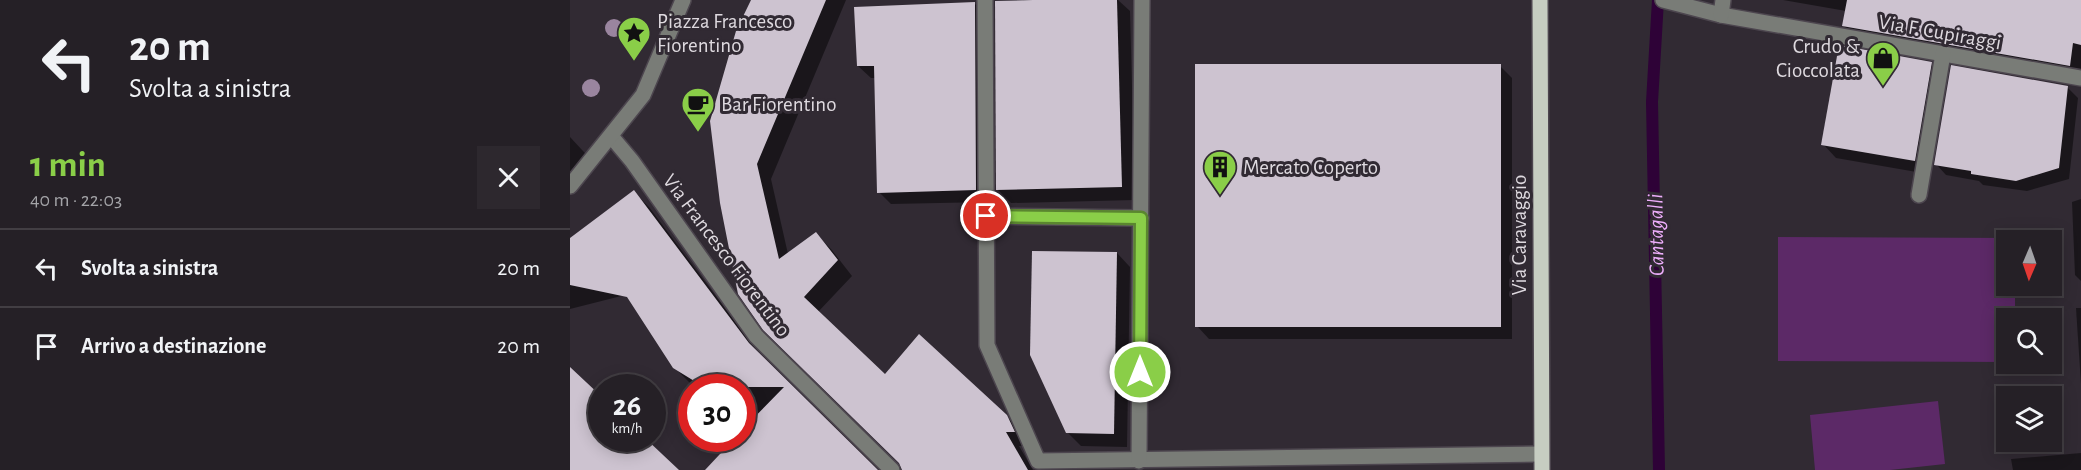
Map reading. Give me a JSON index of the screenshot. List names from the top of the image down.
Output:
{
  "streets": {
    "main road": ["Via Caravaggio"],
    "street": ["Via F. Cupiraggi", "Via Francesco Fiorentino"]
  },
  "water": ["Cantagalli"],
  "places": {
    "place": ["Piazza Francesco Fiorentino"],
    "shop": ["Crudo & Cioccolata"],
    "cafe": ["Bar Fiorentino"],
    "building": ["Mercato Coperto"]
  },
  "north": "bottom",
  "page": {
    "turn": ["20 m", "Svolta a sinistra"],
    "heading": ["1 min", "40 m · 22:03"],
    "list": [
      {
        "name": "Svolta a sinistra",
        "value": "20 m"
      },
      {
        "name": "Arrivo a destinazione",
        "value": "20 m"
      }
    ],
    "speed": "26 km/h",
    "limit": "30"
  }
}
